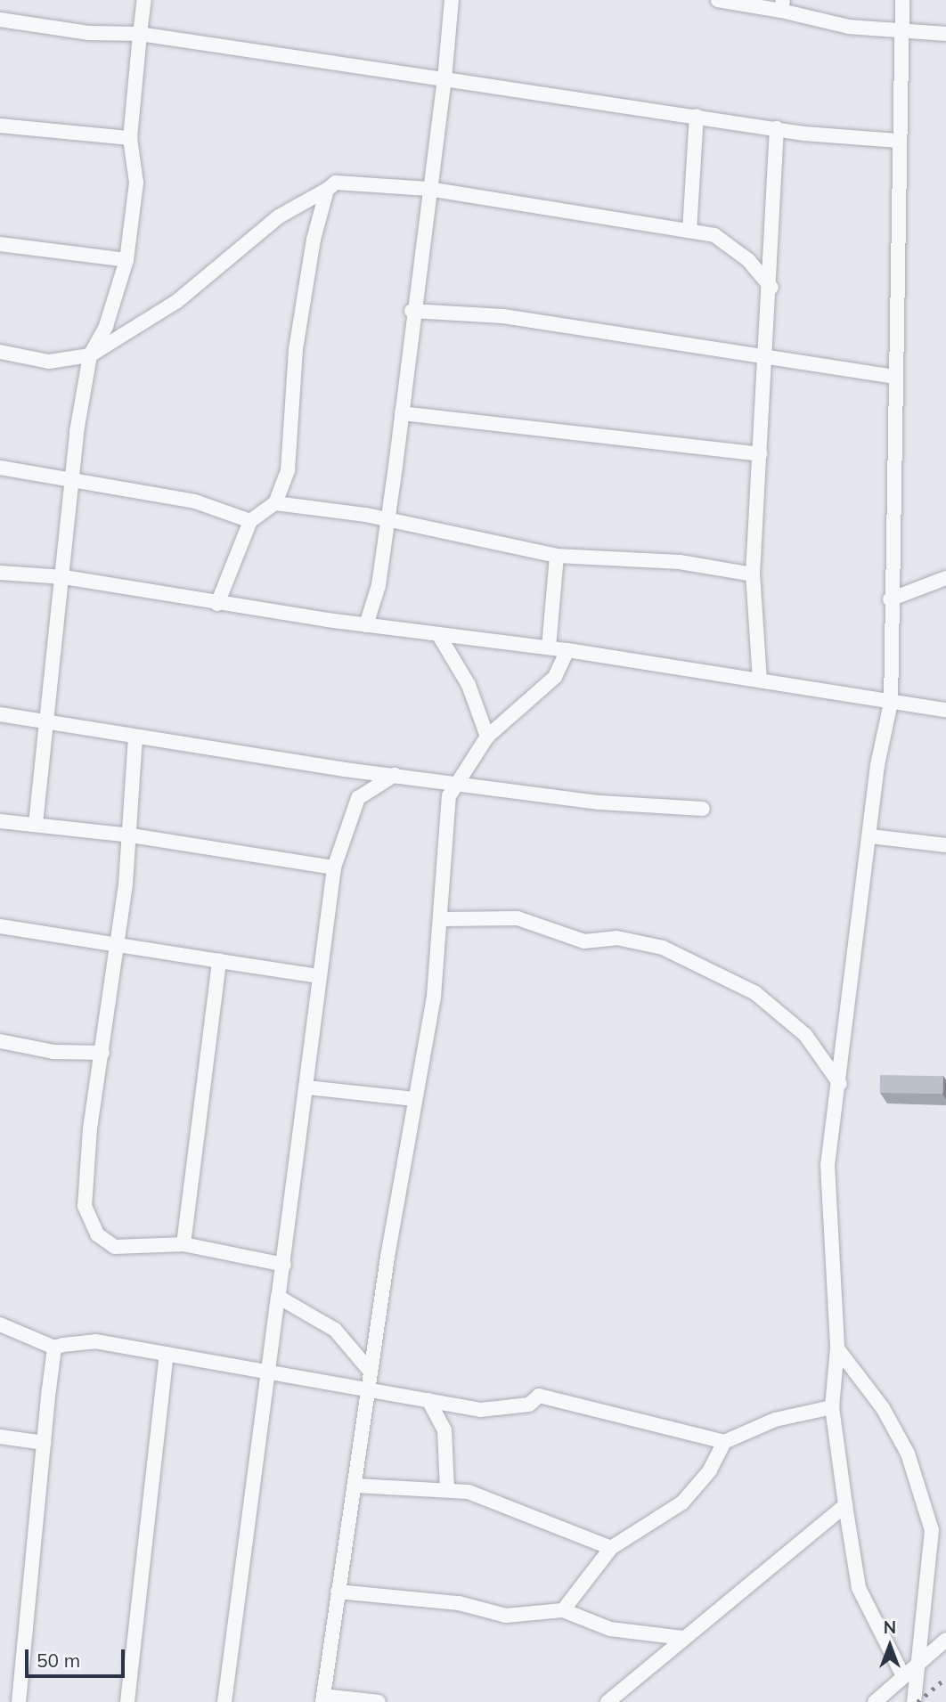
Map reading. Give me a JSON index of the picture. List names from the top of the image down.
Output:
{
  "scale_bar": "50 m",
  "north": "top"
}
